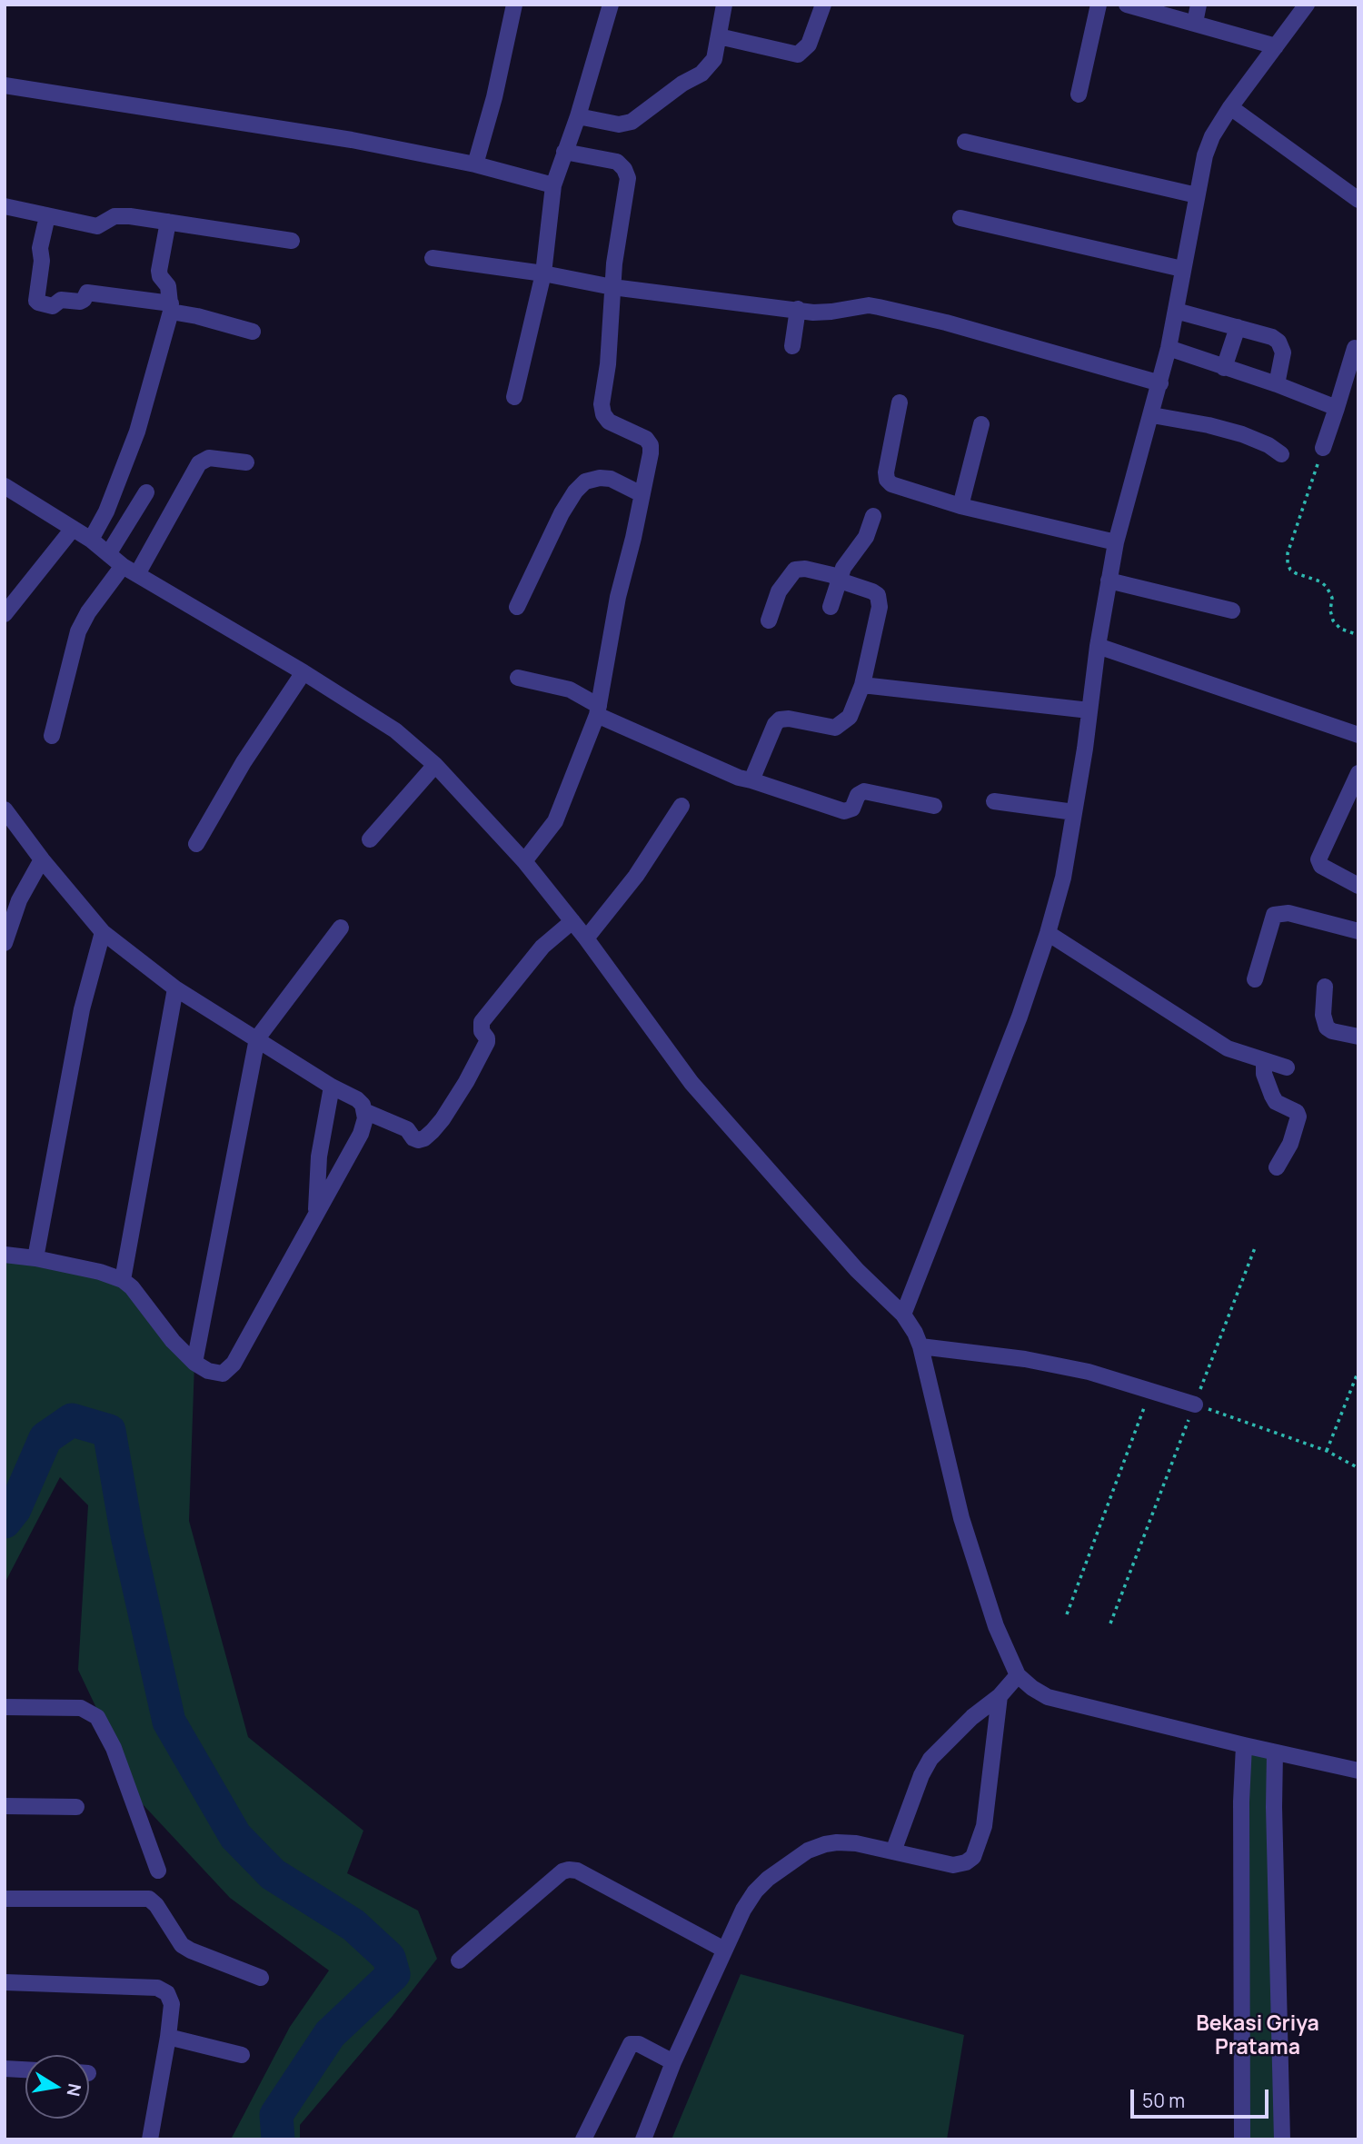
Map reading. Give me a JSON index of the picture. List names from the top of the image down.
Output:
{
  "districts": ["Bekasi Griya Pratama"],
  "scale_bar": "50 m",
  "north": "right"
}
